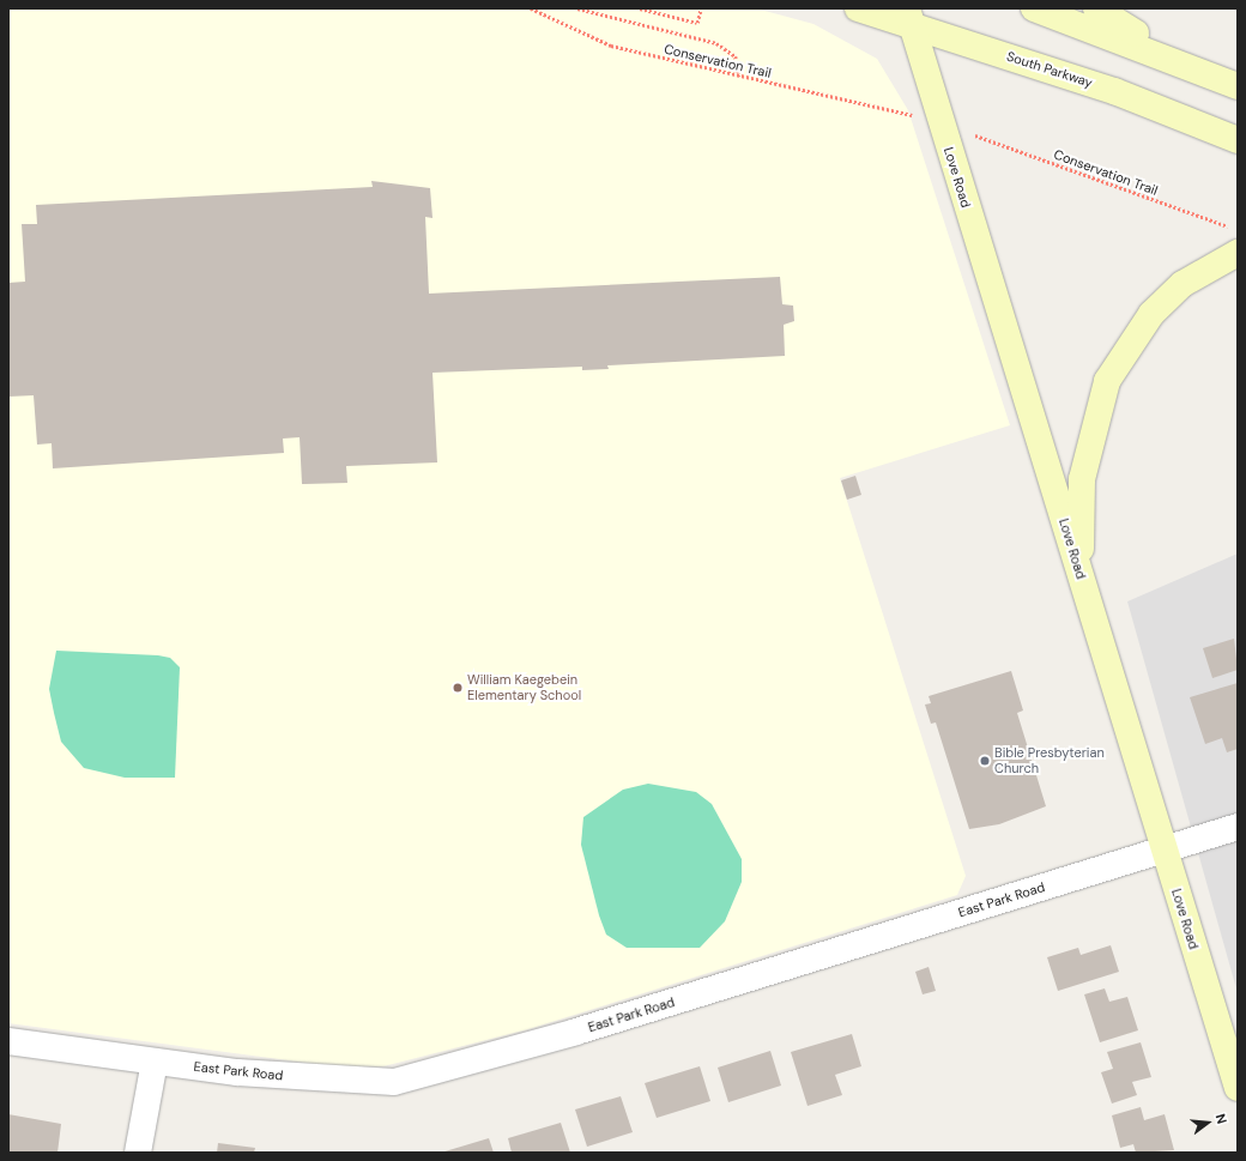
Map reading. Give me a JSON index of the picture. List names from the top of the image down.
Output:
{
  "streets": {
    "main road": ["South Parkway", "Love Road"],
    "street": ["East Park Road"],
    "path": ["Conservation Trail"]
  },
  "crossings": [
    ["South Parkway", "Love Road"],
    ["Love Road", "East Park Road"]
  ],
  "places": ["William Kaegebein Elementary School", "Bible Presbyterian Church"],
  "north": "right"
}
